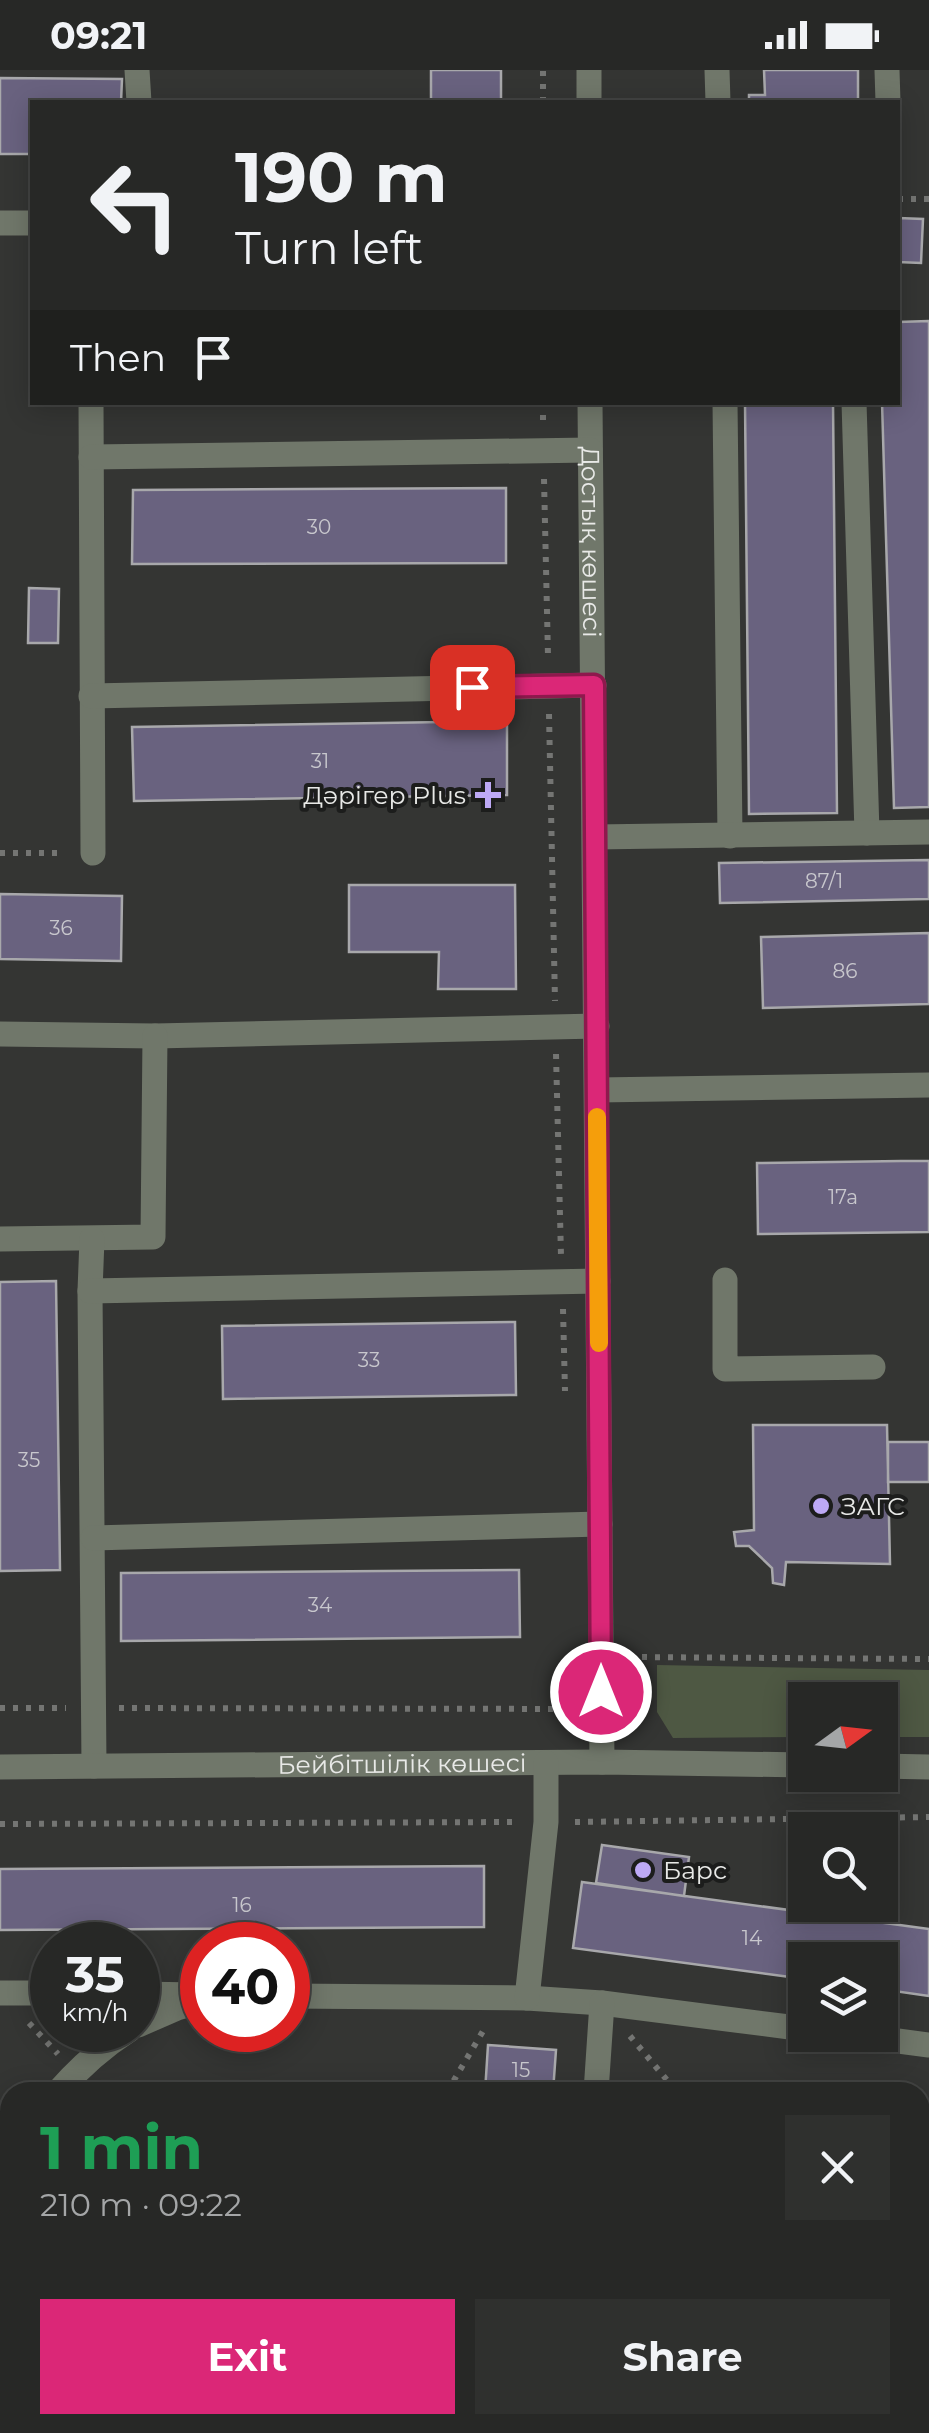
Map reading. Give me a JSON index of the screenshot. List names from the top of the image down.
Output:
{
  "streets": {
    "street": ["Достық көшесі", "Бейбітшілік көшесі"]
  },
  "crossings": [
    ["Достық көшесі", "Бейбітшілік көшесі"]
  ],
  "places": {
    "health": ["Дәрігер Plus"],
    "other": ["ЗАГС", "Барс"]
  },
  "house_numbers": [
    "30",
    "31",
    "87/1",
    "36",
    "86",
    "17а",
    "33",
    "35",
    "34",
    "16",
    "14",
    "15"
  ],
  "north": "right",
  "page": {
    "status": "09:21",
    "turn": ["190 m", "Turn left"],
    "then": "Then",
    "speed": "35 km/h",
    "limit": "40",
    "heading": ["1 min", "210 m · 09:22"],
    "buttons": ["Exit", "Share"]
  }
}
